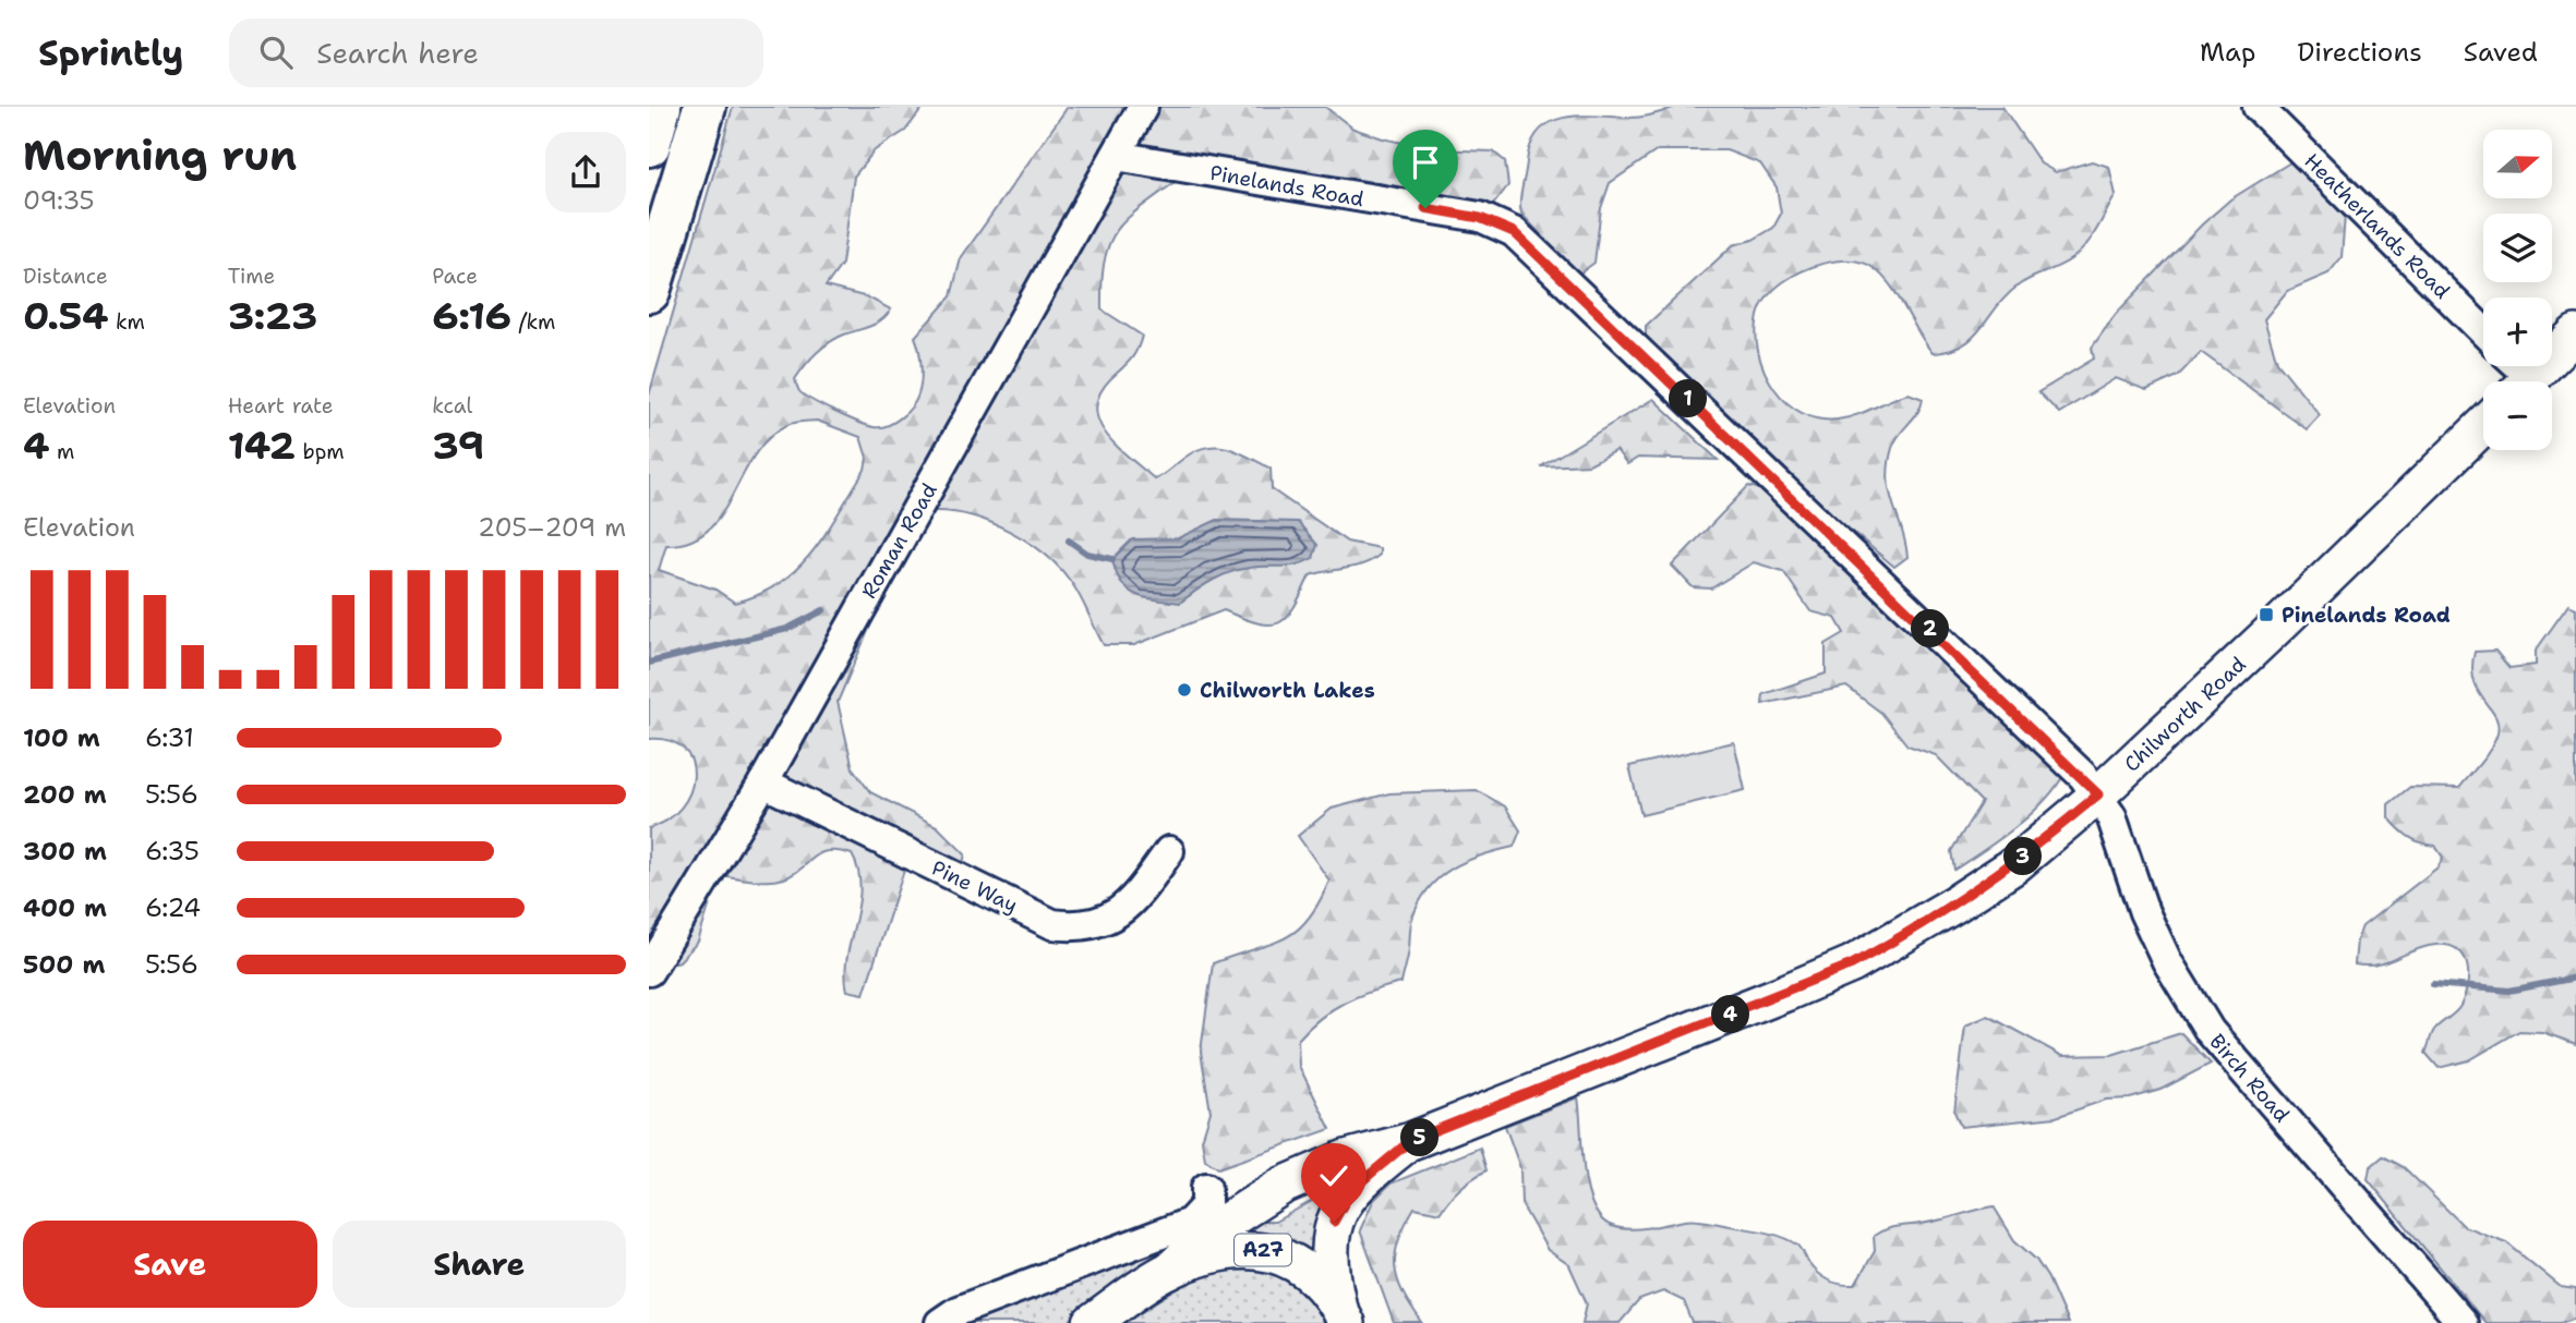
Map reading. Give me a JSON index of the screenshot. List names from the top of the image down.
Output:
{
  "streets": {
    "main road": ["Chilworth Road", "A27"],
    "street": [
      "Pinelands Road",
      "Heatherlands Road",
      "Roman Road",
      "Pine Way",
      "Birch Road"
    ]
  },
  "crossings": [
    ["Pinelands Road", "Roman Road"],
    ["Pinelands Road", "Chilworth Road"],
    ["Pinelands Road", "Birch Road"],
    ["Roman Road", "Pine Way"],
    ["Chilworth Road", "Birch Road"],
    ["Chilworth Road", "A27"]
  ],
  "places": {
    "transit": ["Pinelands Road"],
    "other": ["Chilworth Lakes"]
  },
  "north": "right",
  "page": {
    "header": "Sprintly",
    "search": "Search here",
    "nav": ["Map", "Directions", "Saved"],
    "heading": ["Morning run", "09:35"],
    "map_buttons": ["+", "−"],
    "stats": [
      ["Distance", "0.54 km"],
      ["Time", "3:23"],
      ["Pace", "6:16 /km"],
      ["Elevation", "4 m"],
      ["Heart rate", "142 bpm"],
      ["kcal", "39"]
    ],
    "pins": [
      "1",
      "2",
      "3",
      "4",
      "5"
    ],
    "chart": ["Elevation", "205–209 m"],
    "list": [
      {
        "name": "100 m",
        "note": "6:31"
      },
      {
        "name": "200 m",
        "note": "5:56"
      },
      {
        "name": "300 m",
        "note": "6:35"
      },
      {
        "name": "400 m",
        "note": "6:24"
      },
      {
        "name": "500 m",
        "note": "5:56"
      }
    ],
    "buttons": ["Save", "Share"]
  }
}
